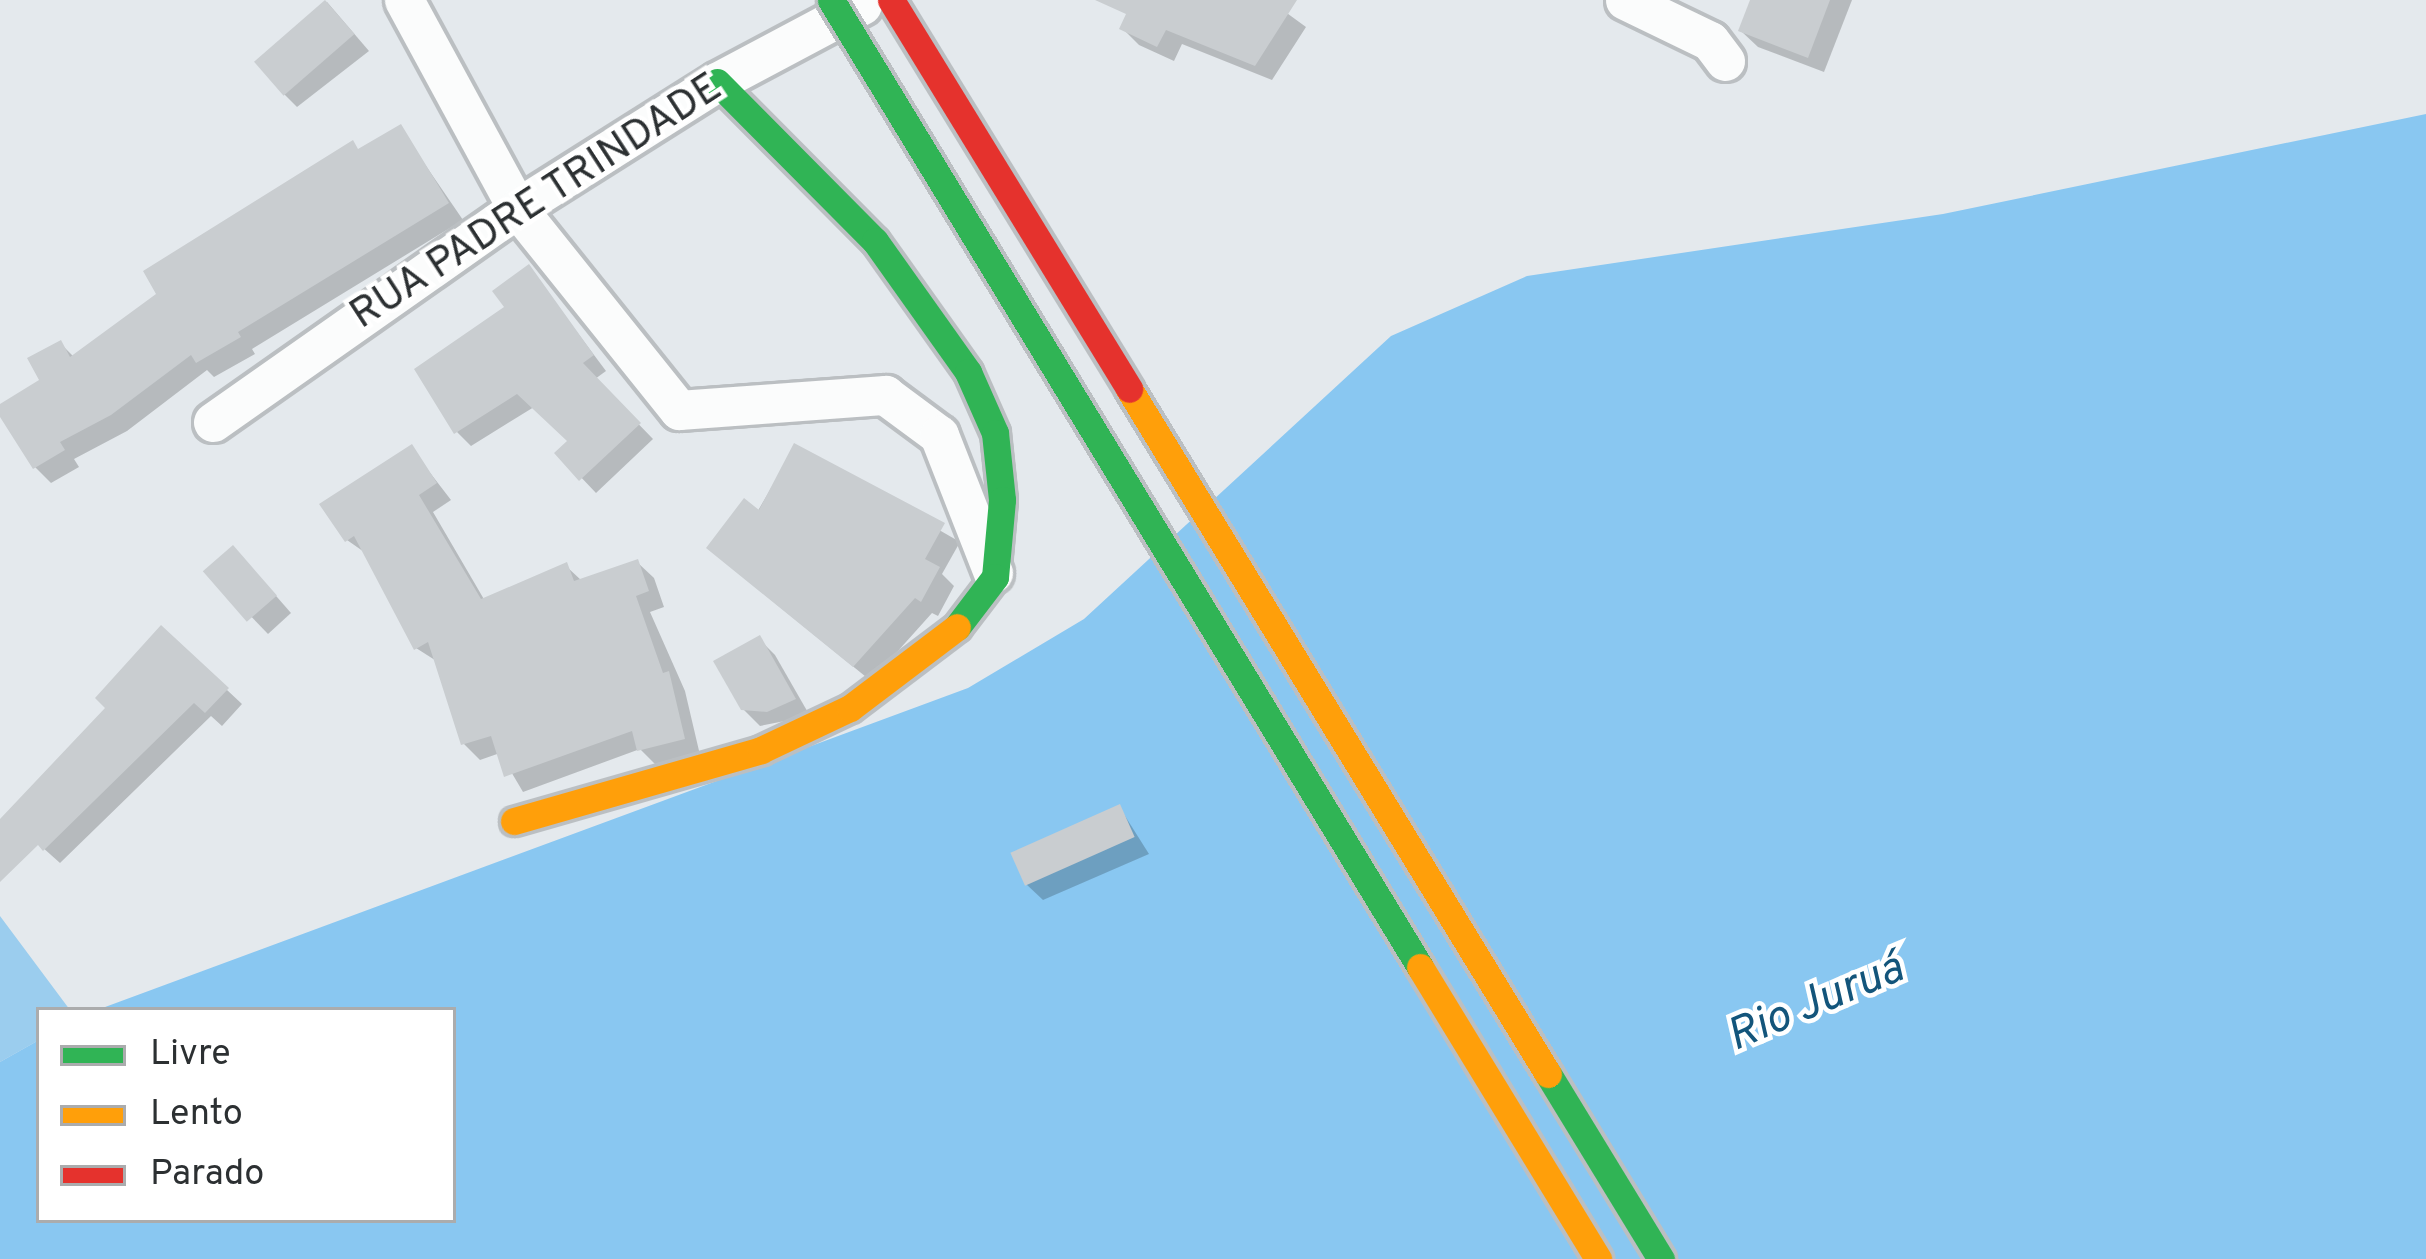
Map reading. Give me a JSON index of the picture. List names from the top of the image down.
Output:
{
  "streets": {
    "street": ["RUA PADRE TRINDADE"]
  },
  "water": ["Rio Juruá"],
  "legend": ["Livre", "Lento", "Parado"]
}
